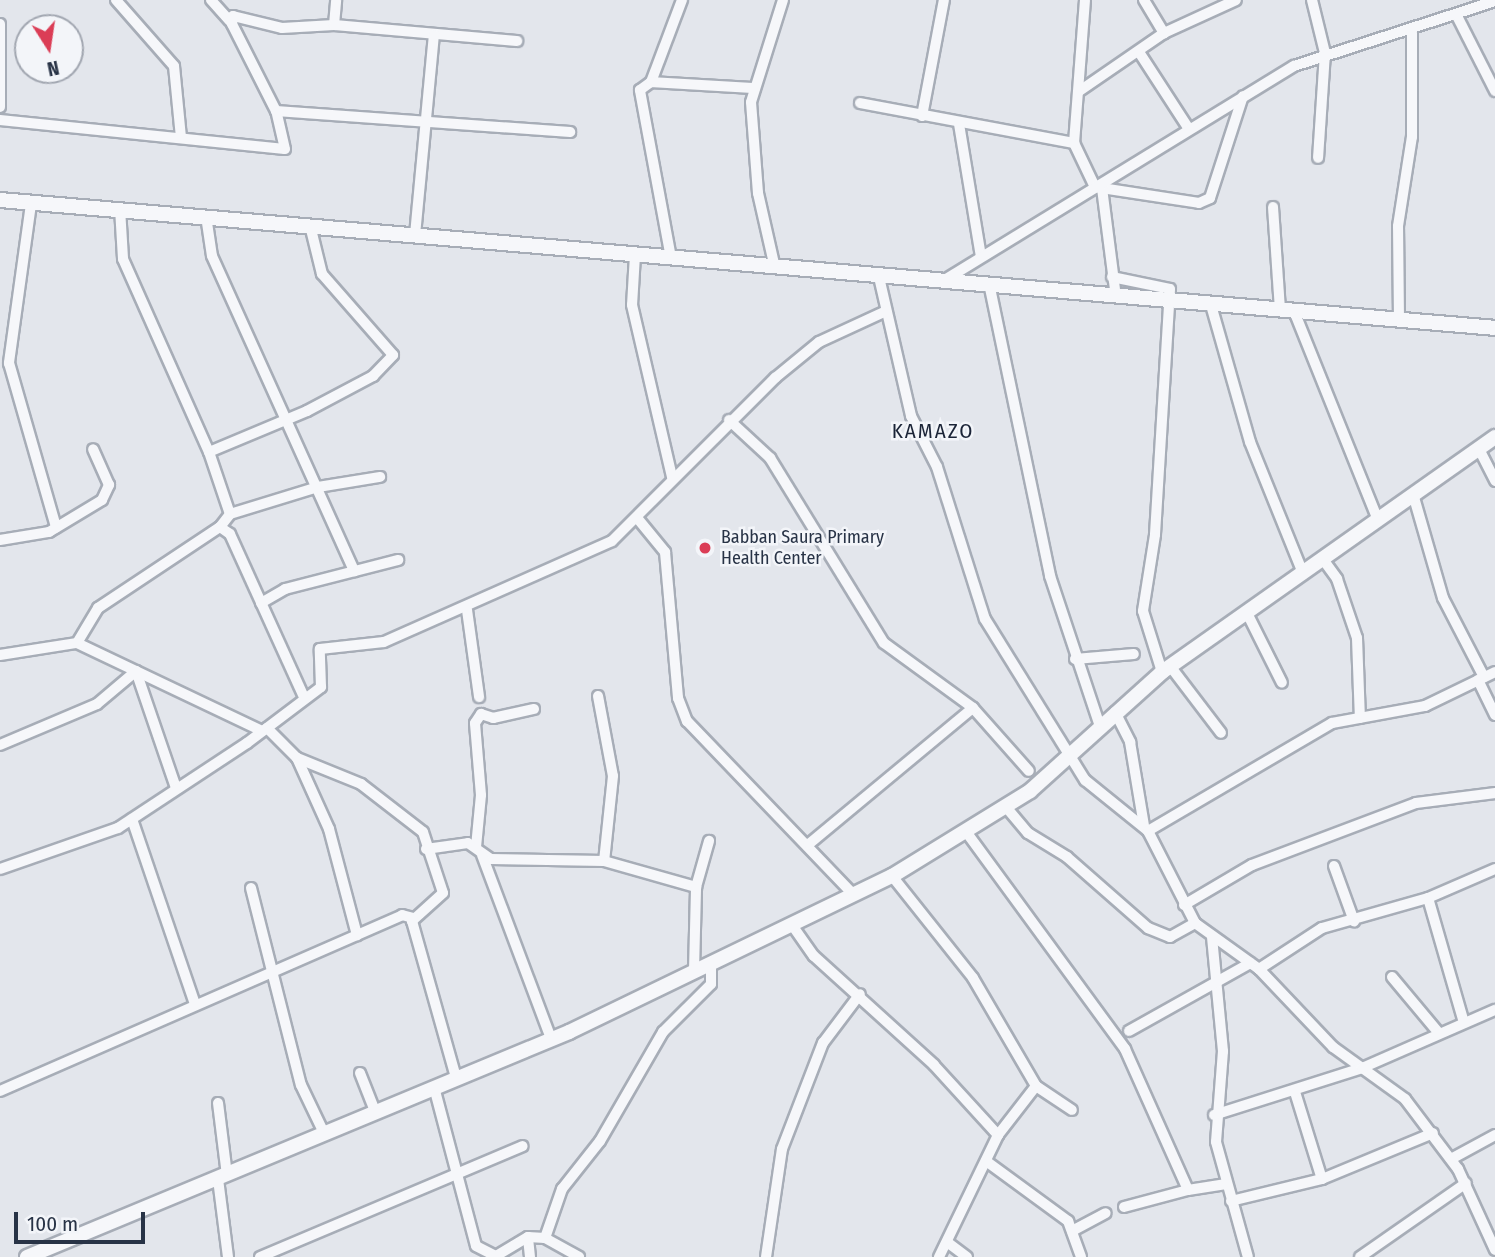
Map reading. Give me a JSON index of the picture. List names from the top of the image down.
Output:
{
  "districts": ["KAMAZO"],
  "places": ["Babban Saura Primary Health Center"],
  "scale_bar": "100 m",
  "north": "bottom"
}
